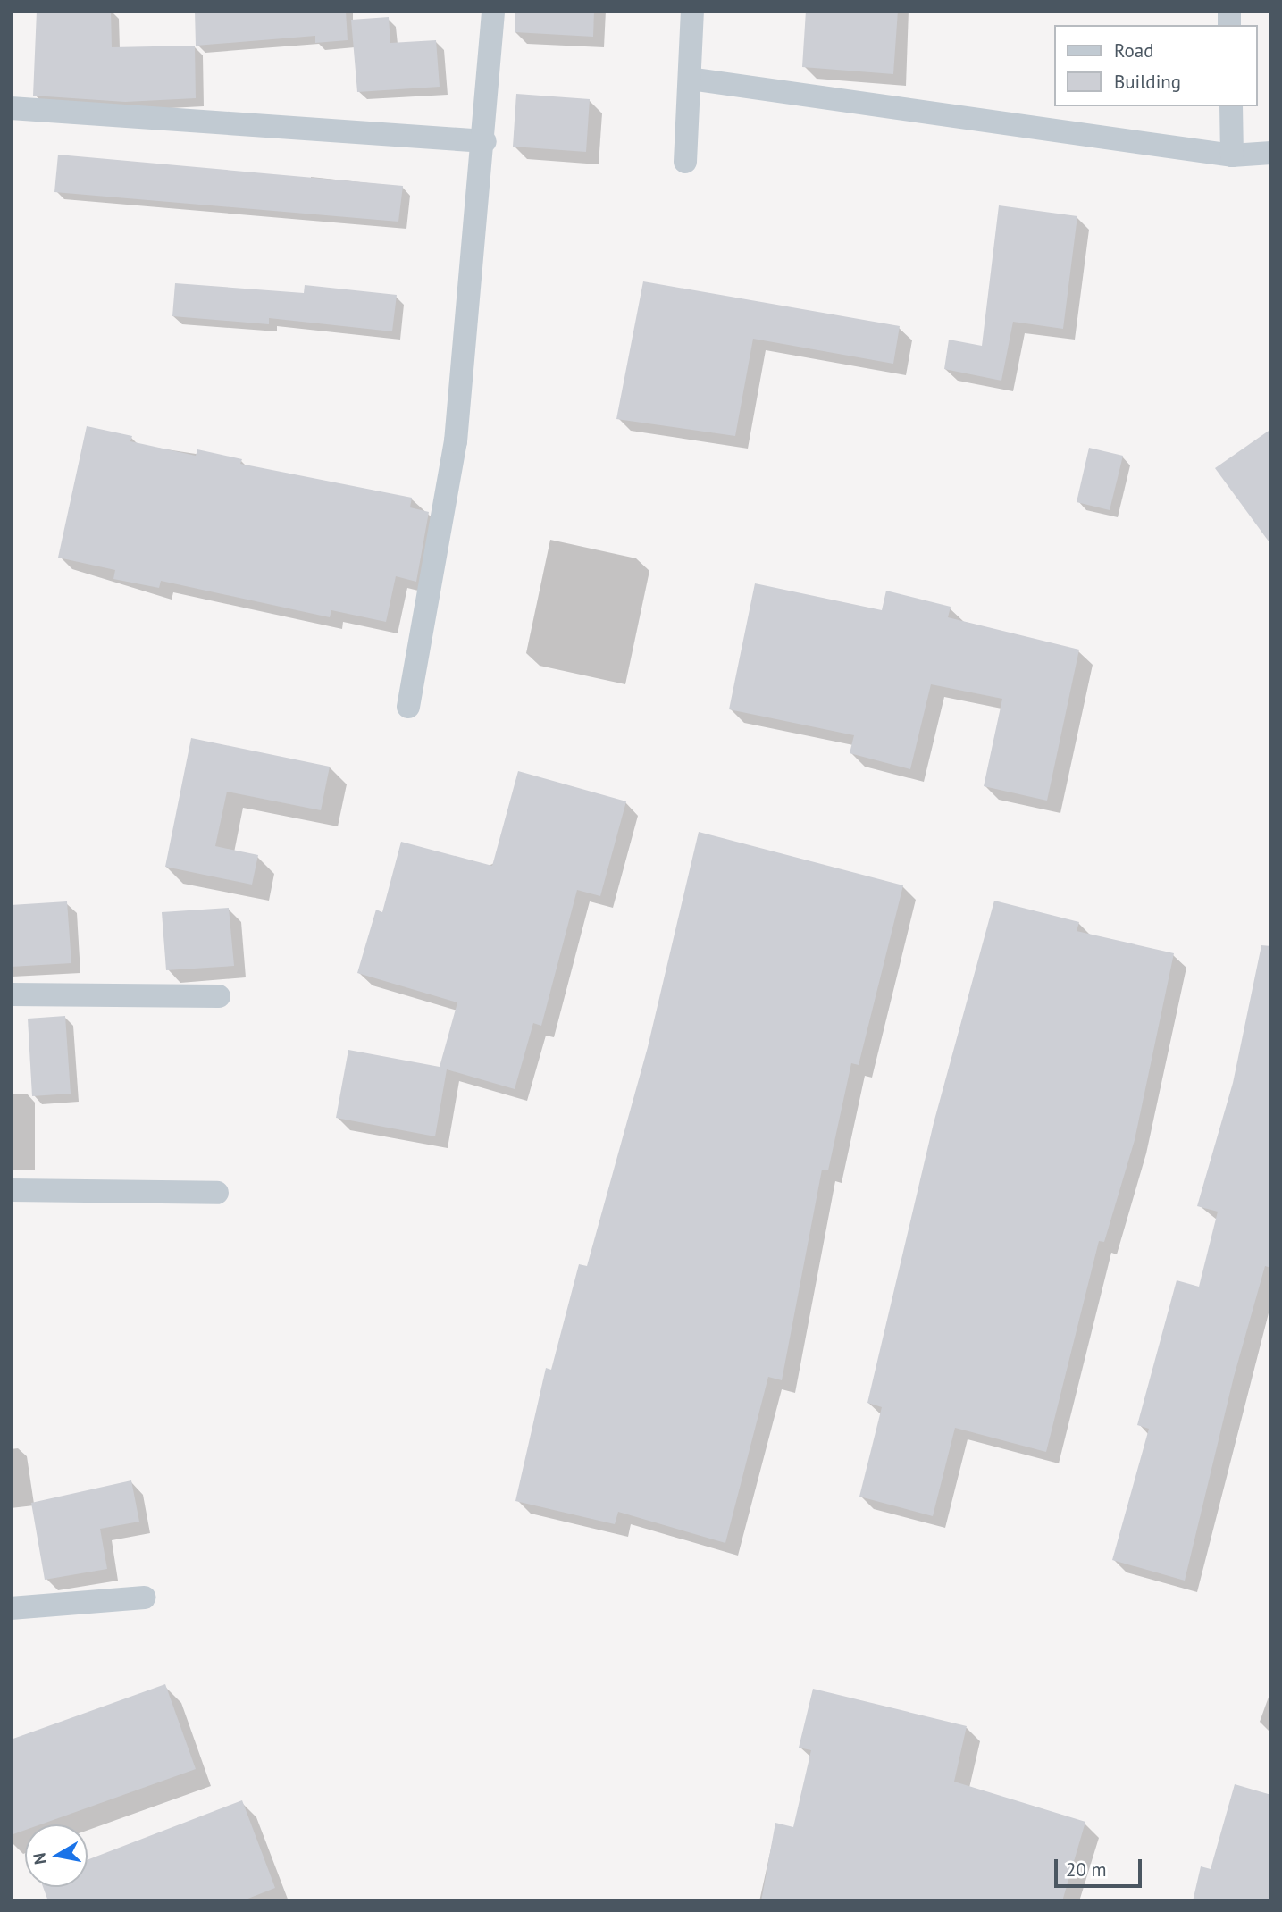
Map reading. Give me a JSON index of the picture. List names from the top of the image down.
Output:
{
  "legend": ["Road", "Building"],
  "scale_bar": "20 m",
  "north": "left"
}
